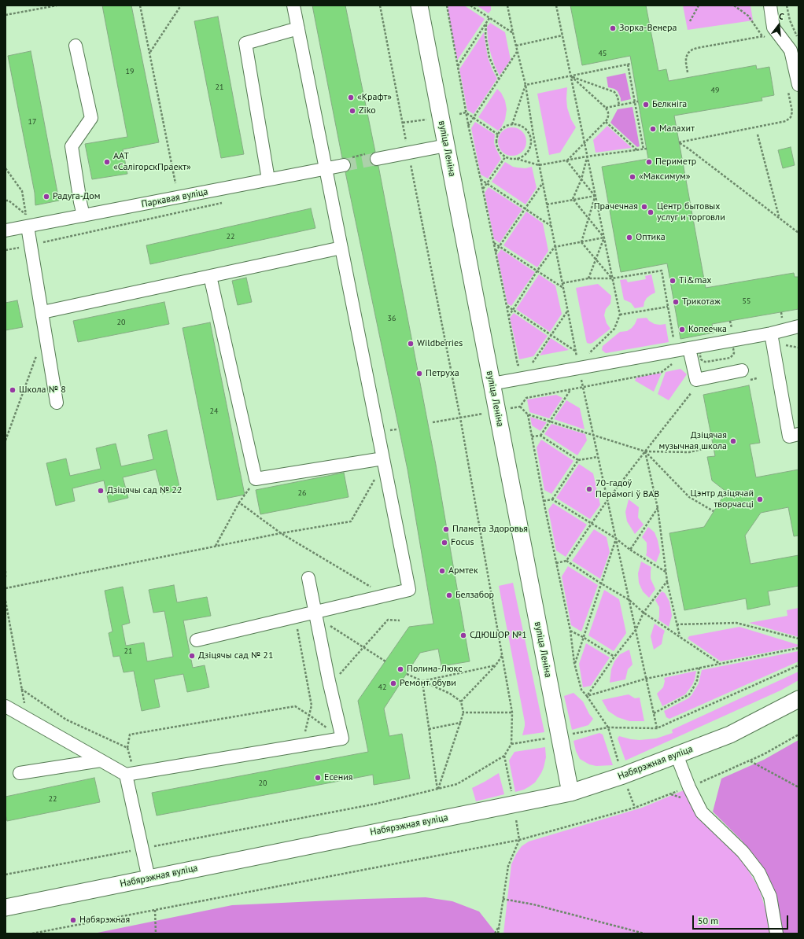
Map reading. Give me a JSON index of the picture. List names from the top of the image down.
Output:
{
  "streets": {
    "main road": ["вуліца Леніна", "Набярэжная вуліца"],
    "street": ["Паркавая вуліца"]
  },
  "crossings": [
    ["вуліца Леніна", "Набярэжная вуліца"]
  ],
  "places": [
    "Зорка-Венера",
    "«Крафт»",
    "Белкніга",
    "Ziko",
    "Малахит",
    "ААТ «СалігорскПраект»",
    "Периметр",
    "«Максимум»",
    "Радуга-Дом",
    "Прачечная",
    "Центр бытовых услуг и торговли",
    "Оптика",
    "Ti&max",
    "Трикотаж",
    "Копеечка",
    "Wildberries",
    "Петруха",
    "Школа № 8",
    "Дзіцячая музычная школа",
    "70-гадоў Перамогі ў ВАВ",
    "Дзіцячы сад № 22",
    "Цэнтр дзіцячай творчасці",
    "Планета Здоровья",
    "Focus",
    "Армтек",
    "Белзабор",
    "СДЮШОР №1",
    "Дзіцячы сад № 21",
    "Полина-Люкс",
    "Ремонт обуви",
    "Есения",
    "Набярэжная"
  ],
  "house_numbers": [
    "45",
    "19",
    "21",
    "49",
    "17",
    "22",
    "55",
    "36",
    "20",
    "24",
    "26",
    "21",
    "42",
    "20",
    "22"
  ],
  "scale_bar": "50 m",
  "north": "top"
}
